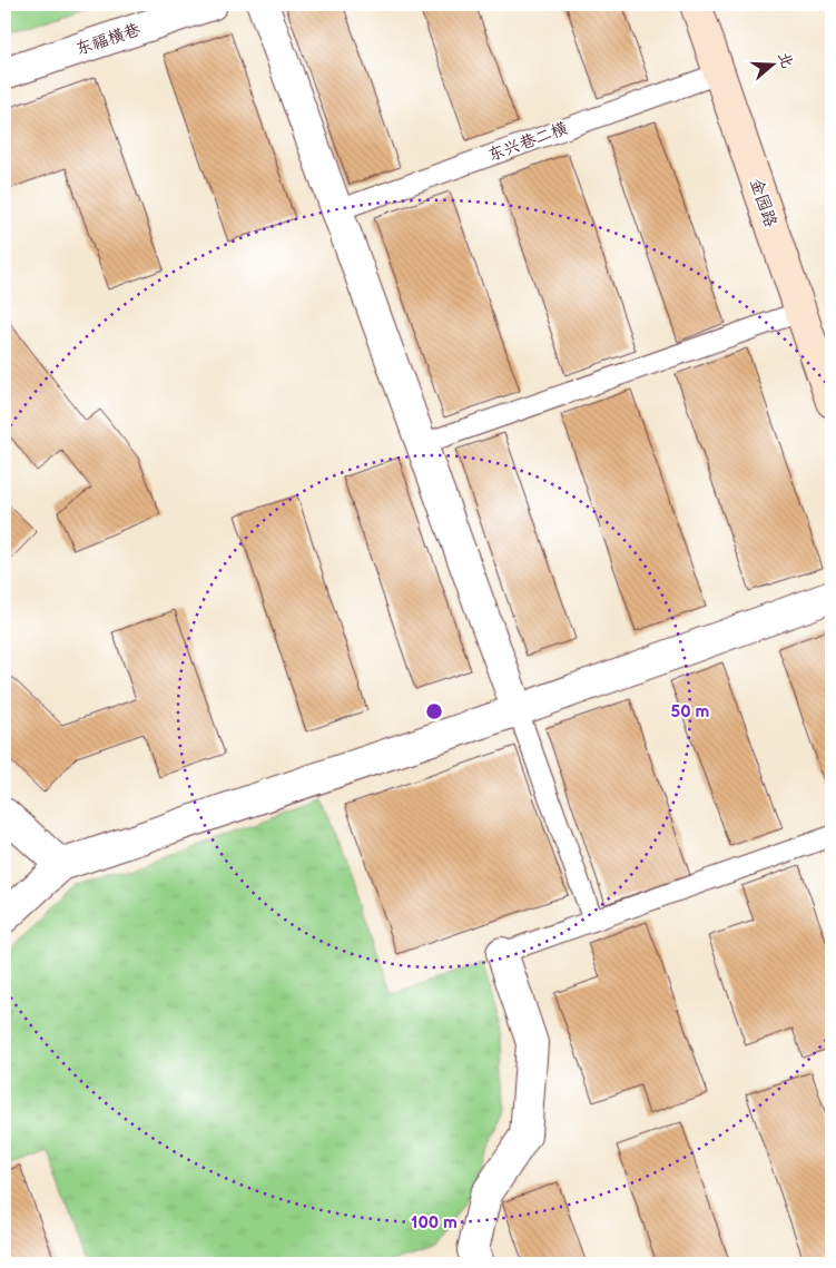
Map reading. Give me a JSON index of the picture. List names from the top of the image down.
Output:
{
  "streets": {
    "street": ["东福横巷", "金园路"],
    "lane": ["东兴巷二横"]
  },
  "crossings": [
    ["东兴巷二横", "金园路"]
  ],
  "north": "right",
  "rings": ["50 m", "100 m"]
}
